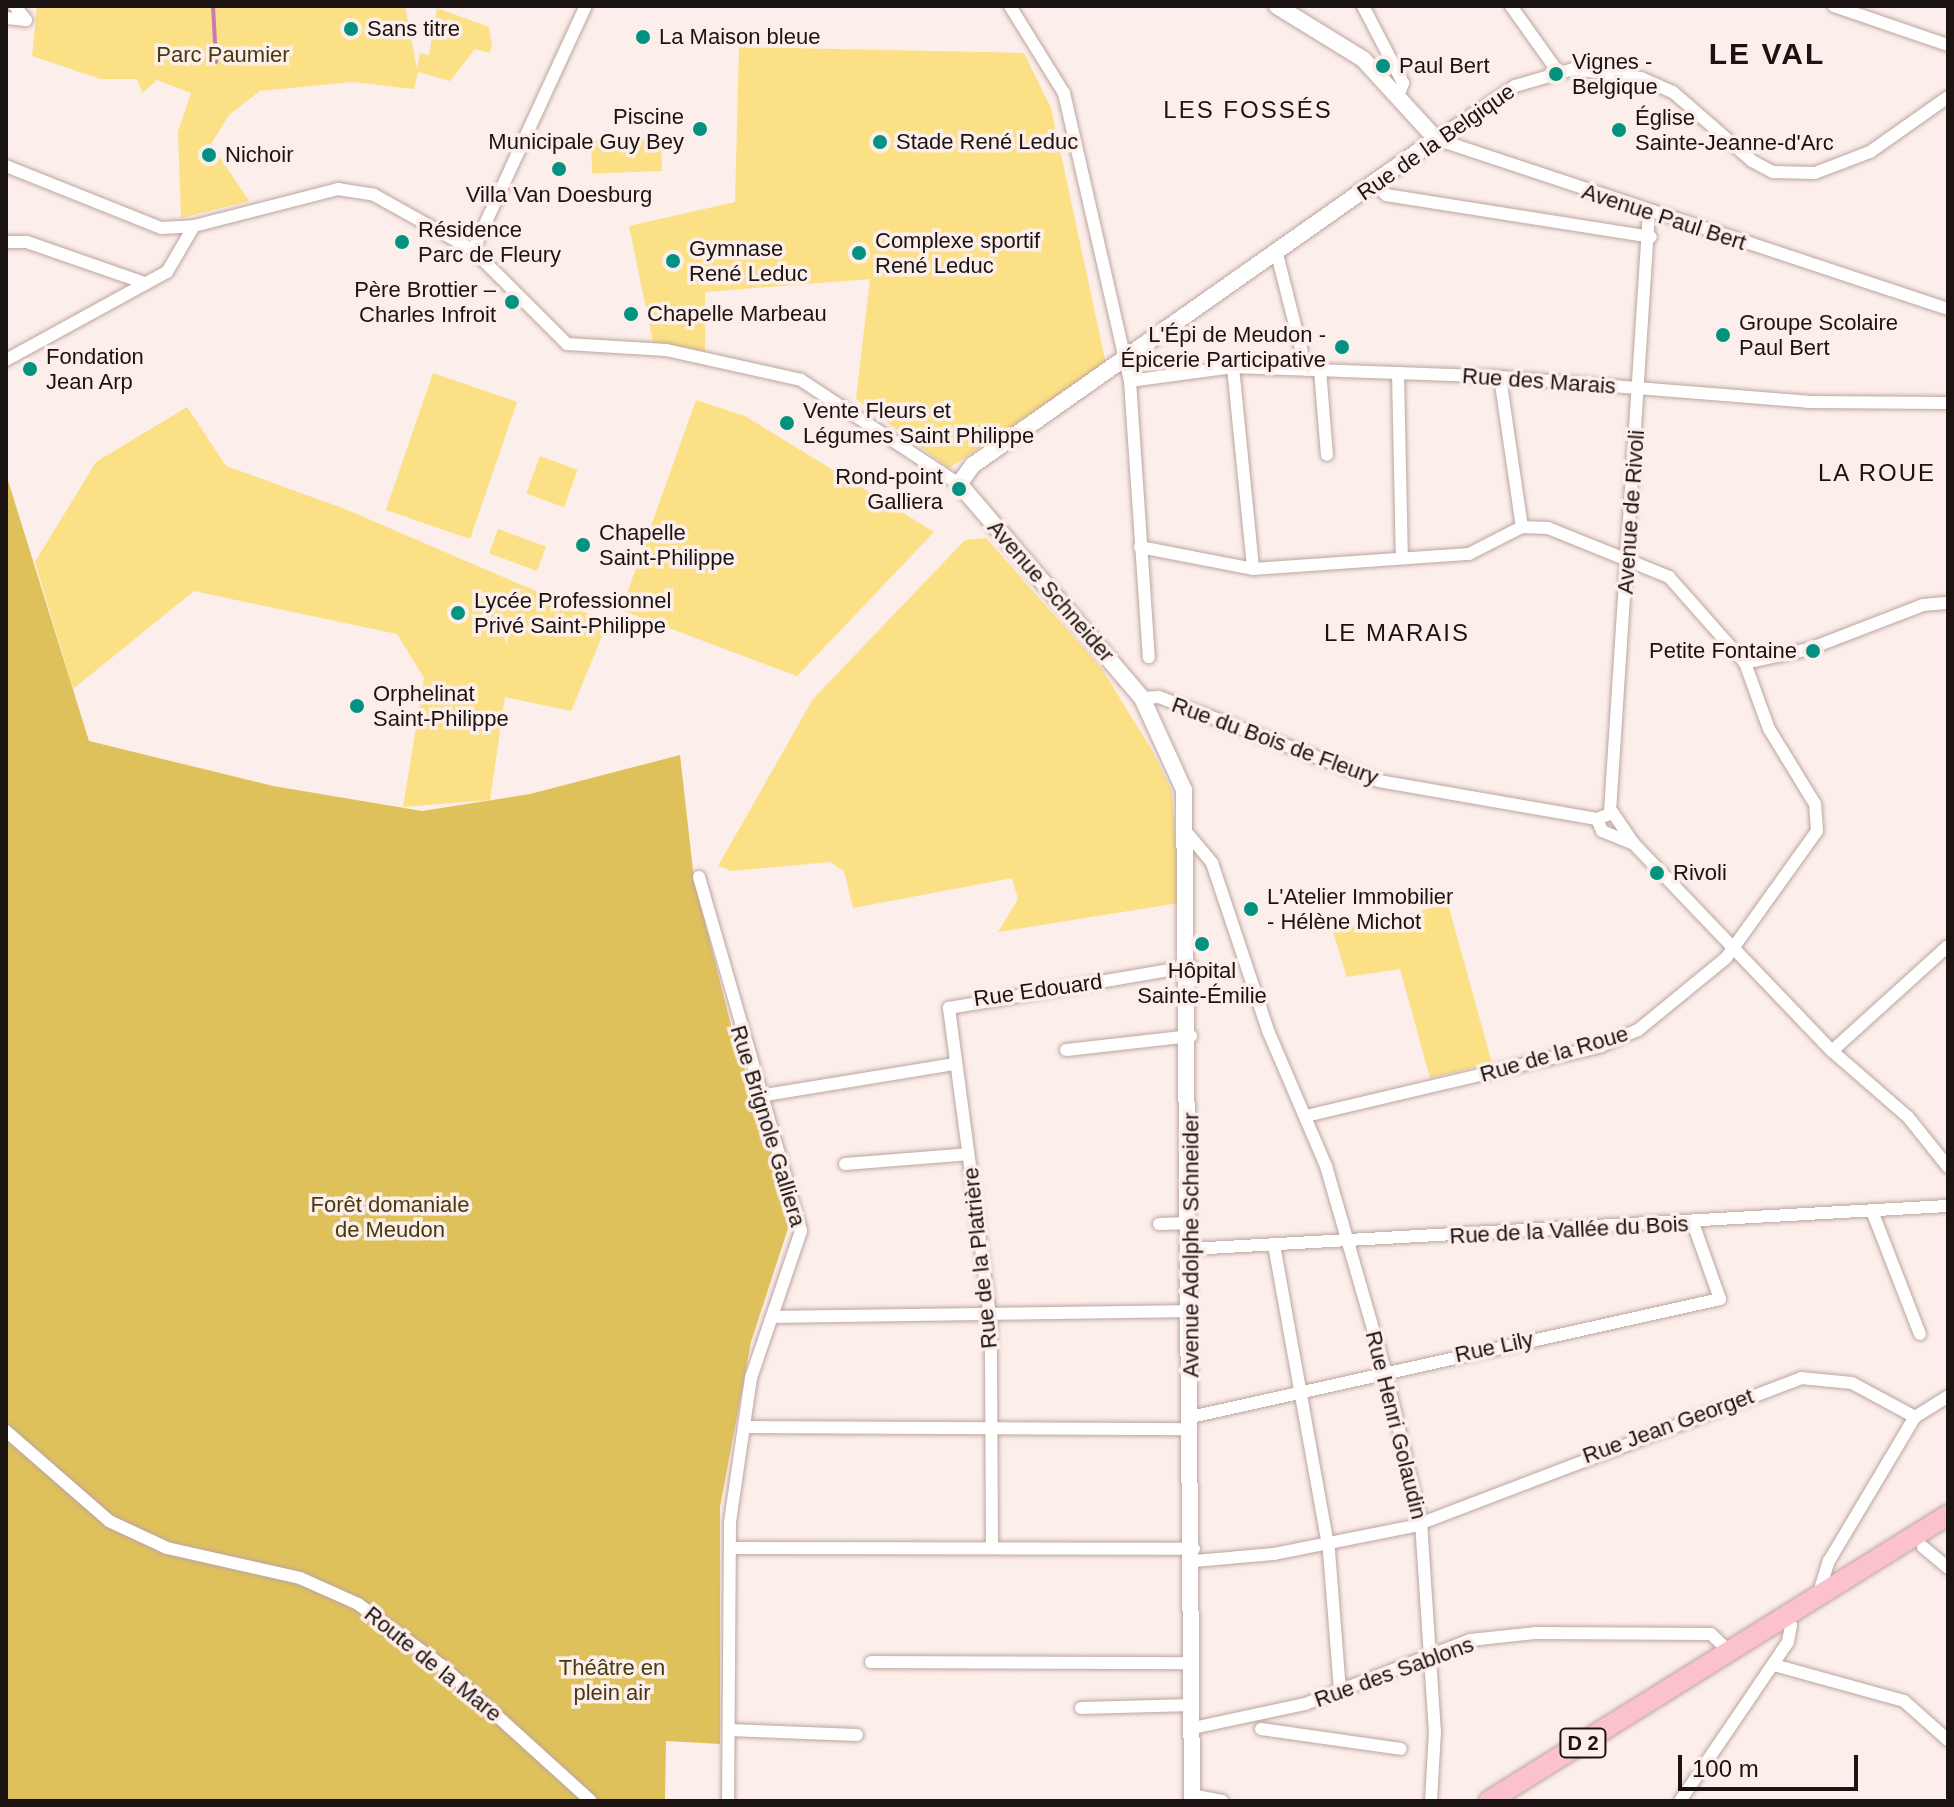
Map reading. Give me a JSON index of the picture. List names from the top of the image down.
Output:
{
  "streets": {
    "main road": ["D 2"],
    "street": [
      "Rue de la Belgique",
      "Avenue Paul Bert",
      "Rue des Marais",
      "Avenue de Rivoli",
      "Avenue Schneider",
      "Rue du Bois de Fleury",
      "Rue Edouard",
      "Rue de la Roue",
      "Rue Brignole Galliera",
      "Rue de la Vallée du Bois",
      "Avenue Adolphe Schneider",
      "Rue de la Platrière",
      "Rue Lily",
      "Rue Henri Golaudin",
      "Rue Jean Georget",
      "Route de la Mare",
      "Rue des Sablons"
    ]
  },
  "crossings": [
    ["Rue de la Belgique", "Avenue Paul Bert"],
    ["Rue de la Belgique", "Avenue Schneider"],
    ["Avenue Paul Bert", "Avenue de Rivoli"],
    ["Rue des Marais", "Avenue de Rivoli"],
    ["Avenue de Rivoli", "Rue du Bois de Fleury"],
    ["Avenue Schneider", "Rue du Bois de Fleury"],
    ["Avenue Schneider", "Avenue Adolphe Schneider"],
    ["Rue du Bois de Fleury", "Avenue Adolphe Schneider"],
    ["Rue Edouard", "Avenue Adolphe Schneider"],
    ["Rue Edouard", "Rue de la Platrière"],
    ["Rue de la Roue", "Rue Henri Golaudin"],
    ["Rue Brignole Galliera", "Rue Lily"],
    ["Rue Brignole Galliera", "Rue Jean Georget"],
    ["Rue de la Vallée du Bois", "Avenue Adolphe Schneider"],
    ["Rue de la Vallée du Bois", "Rue Lily"],
    ["Rue de la Vallée du Bois", "Rue Henri Golaudin"],
    ["Avenue Adolphe Schneider", "Rue Lily"],
    ["Avenue Adolphe Schneider", "Rue Henri Golaudin"],
    ["Avenue Adolphe Schneider", "Rue Jean Georget"],
    ["Avenue Adolphe Schneider", "Rue des Sablons"],
    ["Rue de la Platrière", "Rue Lily"],
    ["Rue de la Platrière", "Rue Jean Georget"],
    ["Rue Lily", "Rue Henri Golaudin"],
    ["Rue Henri Golaudin", "Rue Jean Georget"],
    ["Rue Henri Golaudin", "Rue des Sablons"],
    ["Rue des Sablons", "D 2"]
  ],
  "districts": [
    "LE VAL",
    "LES FOSSÉS",
    "LA ROUE",
    "LE MARAIS"
  ],
  "parks": ["Parc Paumier", "Forêt domaniale de Meudon", "Théâtre en plein air"],
  "places": [
    "Sans titre",
    "La Maison bleue",
    "Paul Bert",
    "Vignes - Belgique",
    "Piscine Municipale Guy Bey",
    "Église Sainte-Jeanne-d'Arc",
    "Stade René Leduc",
    "Nichoir",
    "Villa Van Doesburg",
    "Résidence Parc de Fleury",
    "Complexe sportif René Leduc",
    "Gymnase René Leduc",
    "Père Brottier – Charles Infroit",
    "Chapelle Marbeau",
    "Groupe Scolaire Paul Bert",
    "L'Épi de Meudon - Épicerie Participative",
    "Fondation Jean Arp",
    "Vente Fleurs et Légumes Saint Philippe",
    "Rond-point Galliera",
    "Chapelle Saint-Philippe",
    "Lycée Professionnel Privé Saint-Philippe",
    "Petite Fontaine",
    "Orphelinat Saint-Philippe",
    "Rivoli",
    "L'Atelier Immobilier - Hélène Michot",
    "Hôpital Sainte-Émilie"
  ],
  "scale_bar": "100 m"
}
